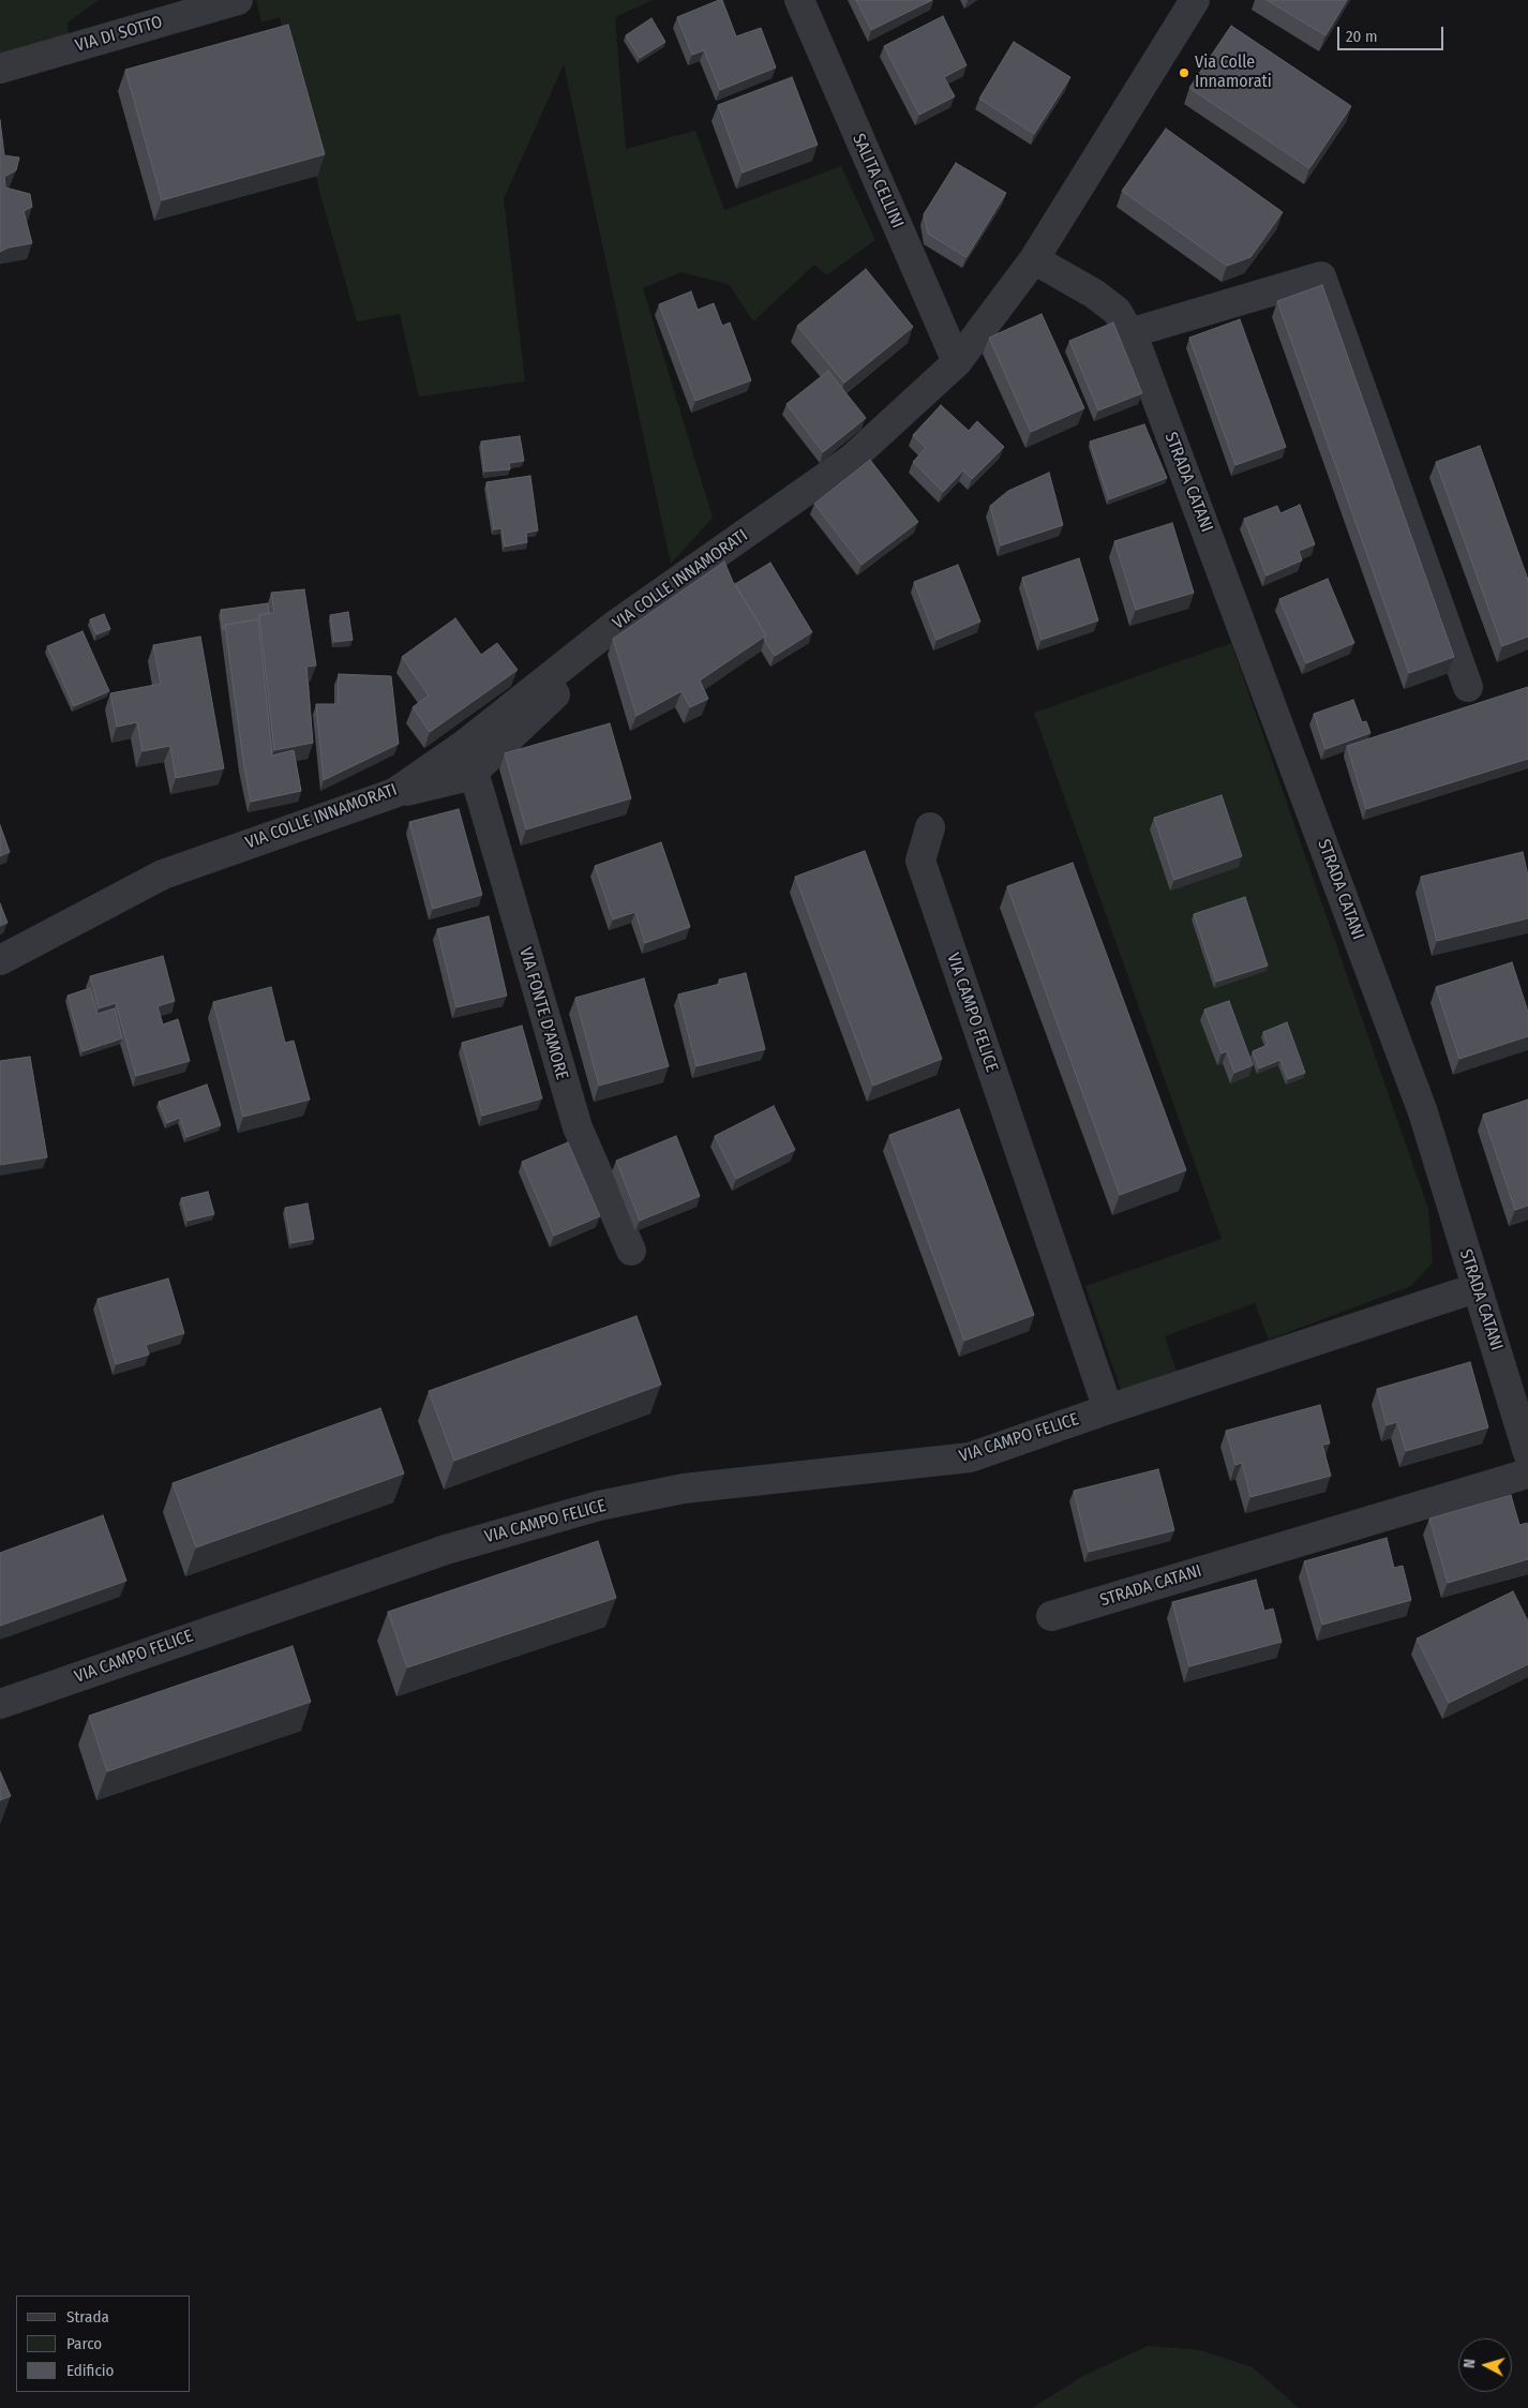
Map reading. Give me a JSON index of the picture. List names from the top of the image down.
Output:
{
  "streets": {
    "street": [
      "VIA DI SOTTO",
      "SALITA CELLINI",
      "STRADA CATANI",
      "VIA COLLE INNAMORATI",
      "VIA CAMPO FELICE",
      "VIA FONTE D'AMORE"
    ]
  },
  "crossings": [
    ["SALITA CELLINI", "VIA COLLE INNAMORATI"],
    ["STRADA CATANI", "VIA COLLE INNAMORATI"],
    ["STRADA CATANI", "VIA CAMPO FELICE"]
  ],
  "places": ["Via Colle Innamorati"],
  "legend": ["Strada", "Parco", "Edificio"],
  "scale_bar": "20 m",
  "north": "left"
}
